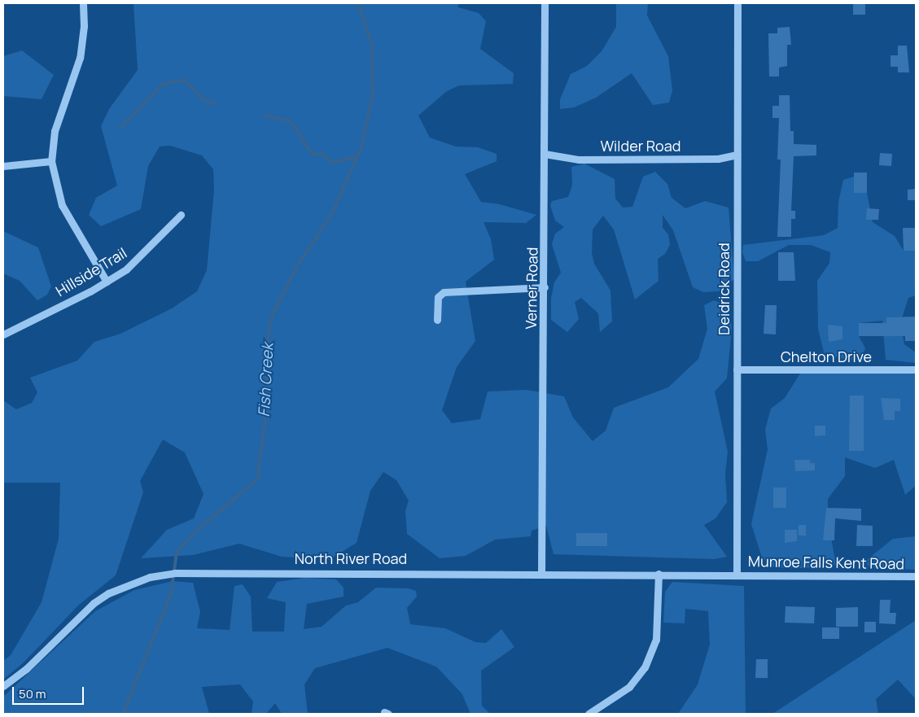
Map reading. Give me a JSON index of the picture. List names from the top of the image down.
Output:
{
  "streets": {
    "street": [
      "Wilder Road",
      "Hillside Trail",
      "Verner Road",
      "Deidrick Road",
      "Chelton Drive",
      "North River Road",
      "Munroe Falls Kent Road"
    ]
  },
  "crossings": [
    ["Wilder Road", "Verner Road"],
    ["Wilder Road", "Deidrick Road"],
    ["Verner Road", "North River Road"],
    ["Deidrick Road", "Chelton Drive"],
    ["Deidrick Road", "North River Road"],
    ["Deidrick Road", "Munroe Falls Kent Road"],
    ["North River Road", "Munroe Falls Kent Road"]
  ],
  "water": ["Fish Creek"],
  "scale_bar": "50 m"
}
